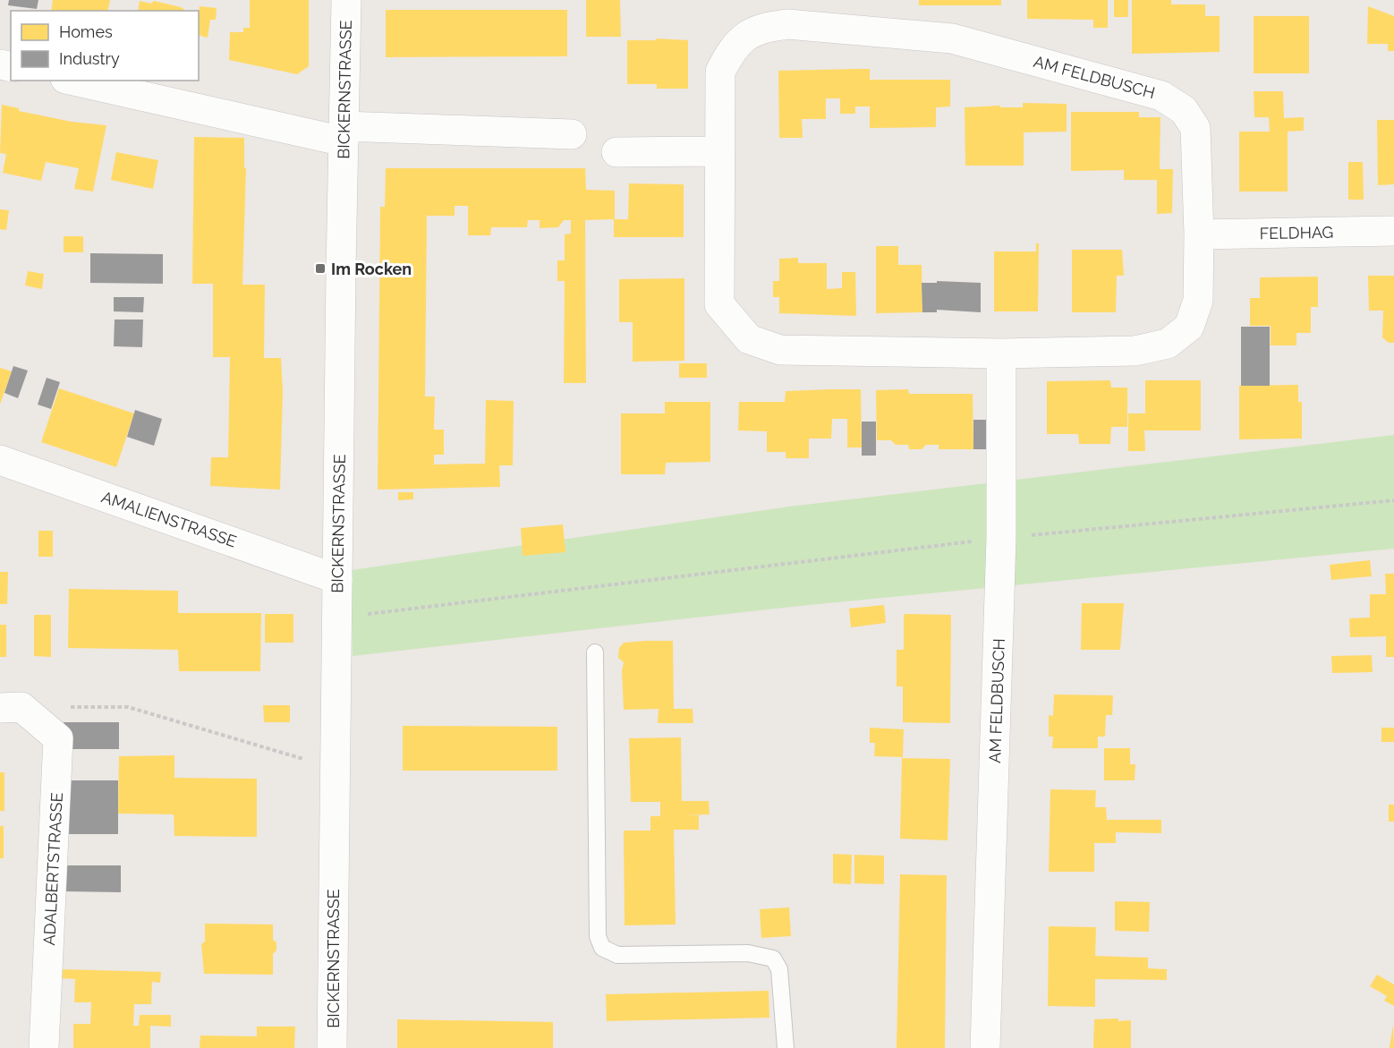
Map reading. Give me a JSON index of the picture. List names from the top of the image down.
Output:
{
  "streets": {
    "street": [
      "AM FELDBUSCH",
      "BICKERNSTRASSE",
      "FELDHAG",
      "AMALIENSTRASSE",
      "ADALBERTSTRASSE"
    ]
  },
  "crossings": [
    ["AM FELDBUSCH", "FELDHAG"],
    ["BICKERNSTRASSE", "AMALIENSTRASSE"]
  ],
  "places": {
    "transit": ["Im Rocken"]
  },
  "legend": ["Homes", "Industry"]
}
